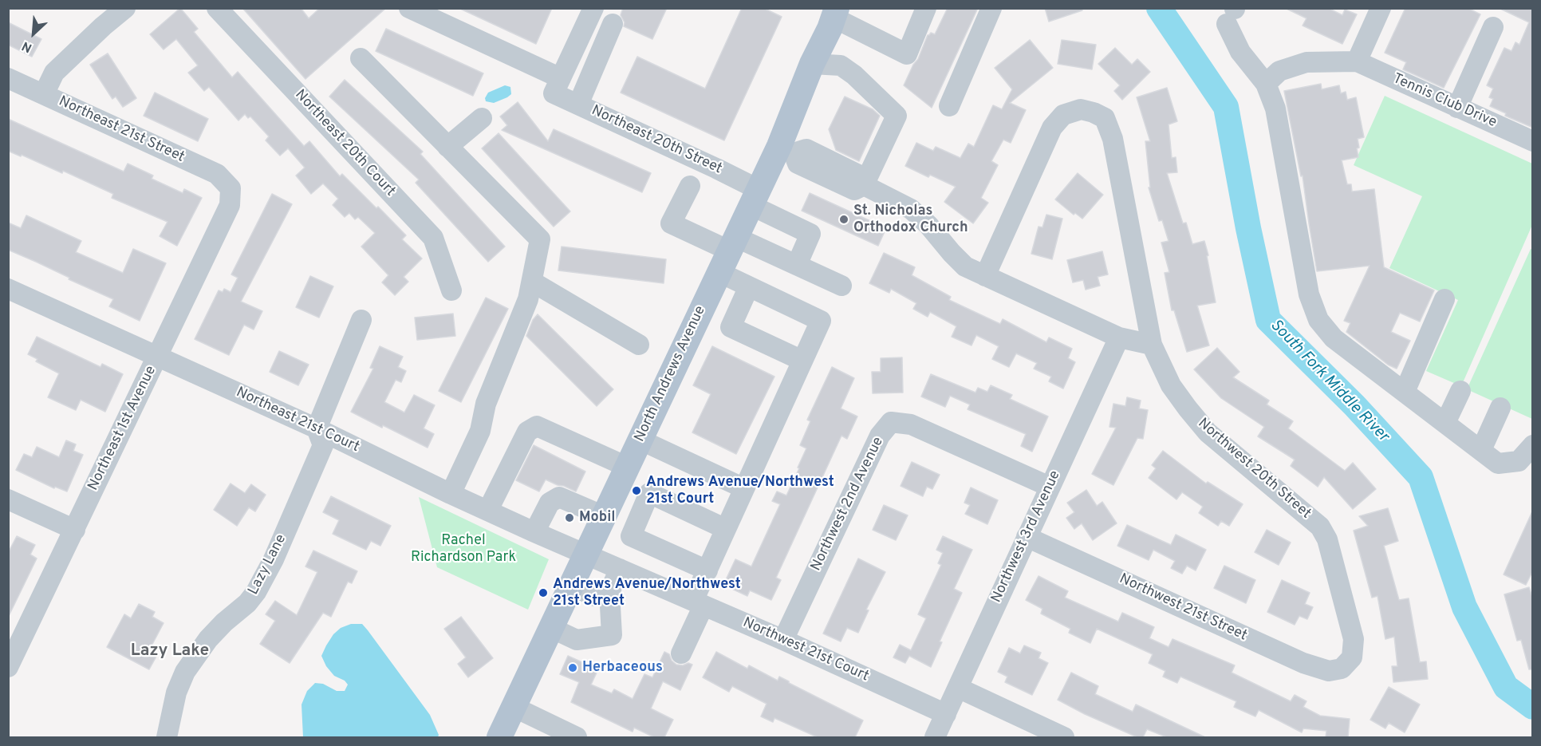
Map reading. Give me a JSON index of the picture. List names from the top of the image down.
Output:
{
  "streets": {
    "main road": ["North Andrews Avenue"],
    "street": [
      "Tennis Club Drive",
      "Northeast 21st Street",
      "Northeast 20th Street",
      "Northeast 20th Court",
      "Northeast 21st Court",
      "Northeast 1st Avenue",
      "Northwest 20th Street",
      "Northwest 2nd Avenue",
      "Northwest 3rd Avenue",
      "Lazy Lane",
      "Northwest 21st Street",
      "Northwest 21st Court"
    ]
  },
  "crossings": [
    ["Northeast 21st Street", "Northeast 1st Avenue"],
    ["Northeast 20th Street", "North Andrews Avenue"],
    ["North Andrews Avenue", "Northeast 21st Court"],
    ["North Andrews Avenue", "Northwest 21st Court"],
    ["Northeast 21st Court", "Northeast 1st Avenue"],
    ["Northeast 21st Court", "Lazy Lane"],
    ["Northeast 21st Court", "Northwest 21st Court"],
    ["Northwest 20th Street", "Northwest 21st Street"],
    ["Northwest 2nd Avenue", "Northwest 3rd Avenue"],
    ["Northwest 2nd Avenue", "Northwest 21st Court"],
    ["Northwest 3rd Avenue", "Northwest 21st Street"],
    ["Northwest 3rd Avenue", "Northwest 21st Court"]
  ],
  "districts": ["Lazy Lake"],
  "water": ["South Fork Middle River"],
  "parks": ["Rachel Richardson Park"],
  "places": [
    "St. Nicholas Orthodox Church",
    "Andrews Avenue/Northwest 21st Court",
    "Mobil",
    "Andrews Avenue/Northwest 21st Street",
    "Herbaceous"
  ],
  "north": "bottom left"
}
